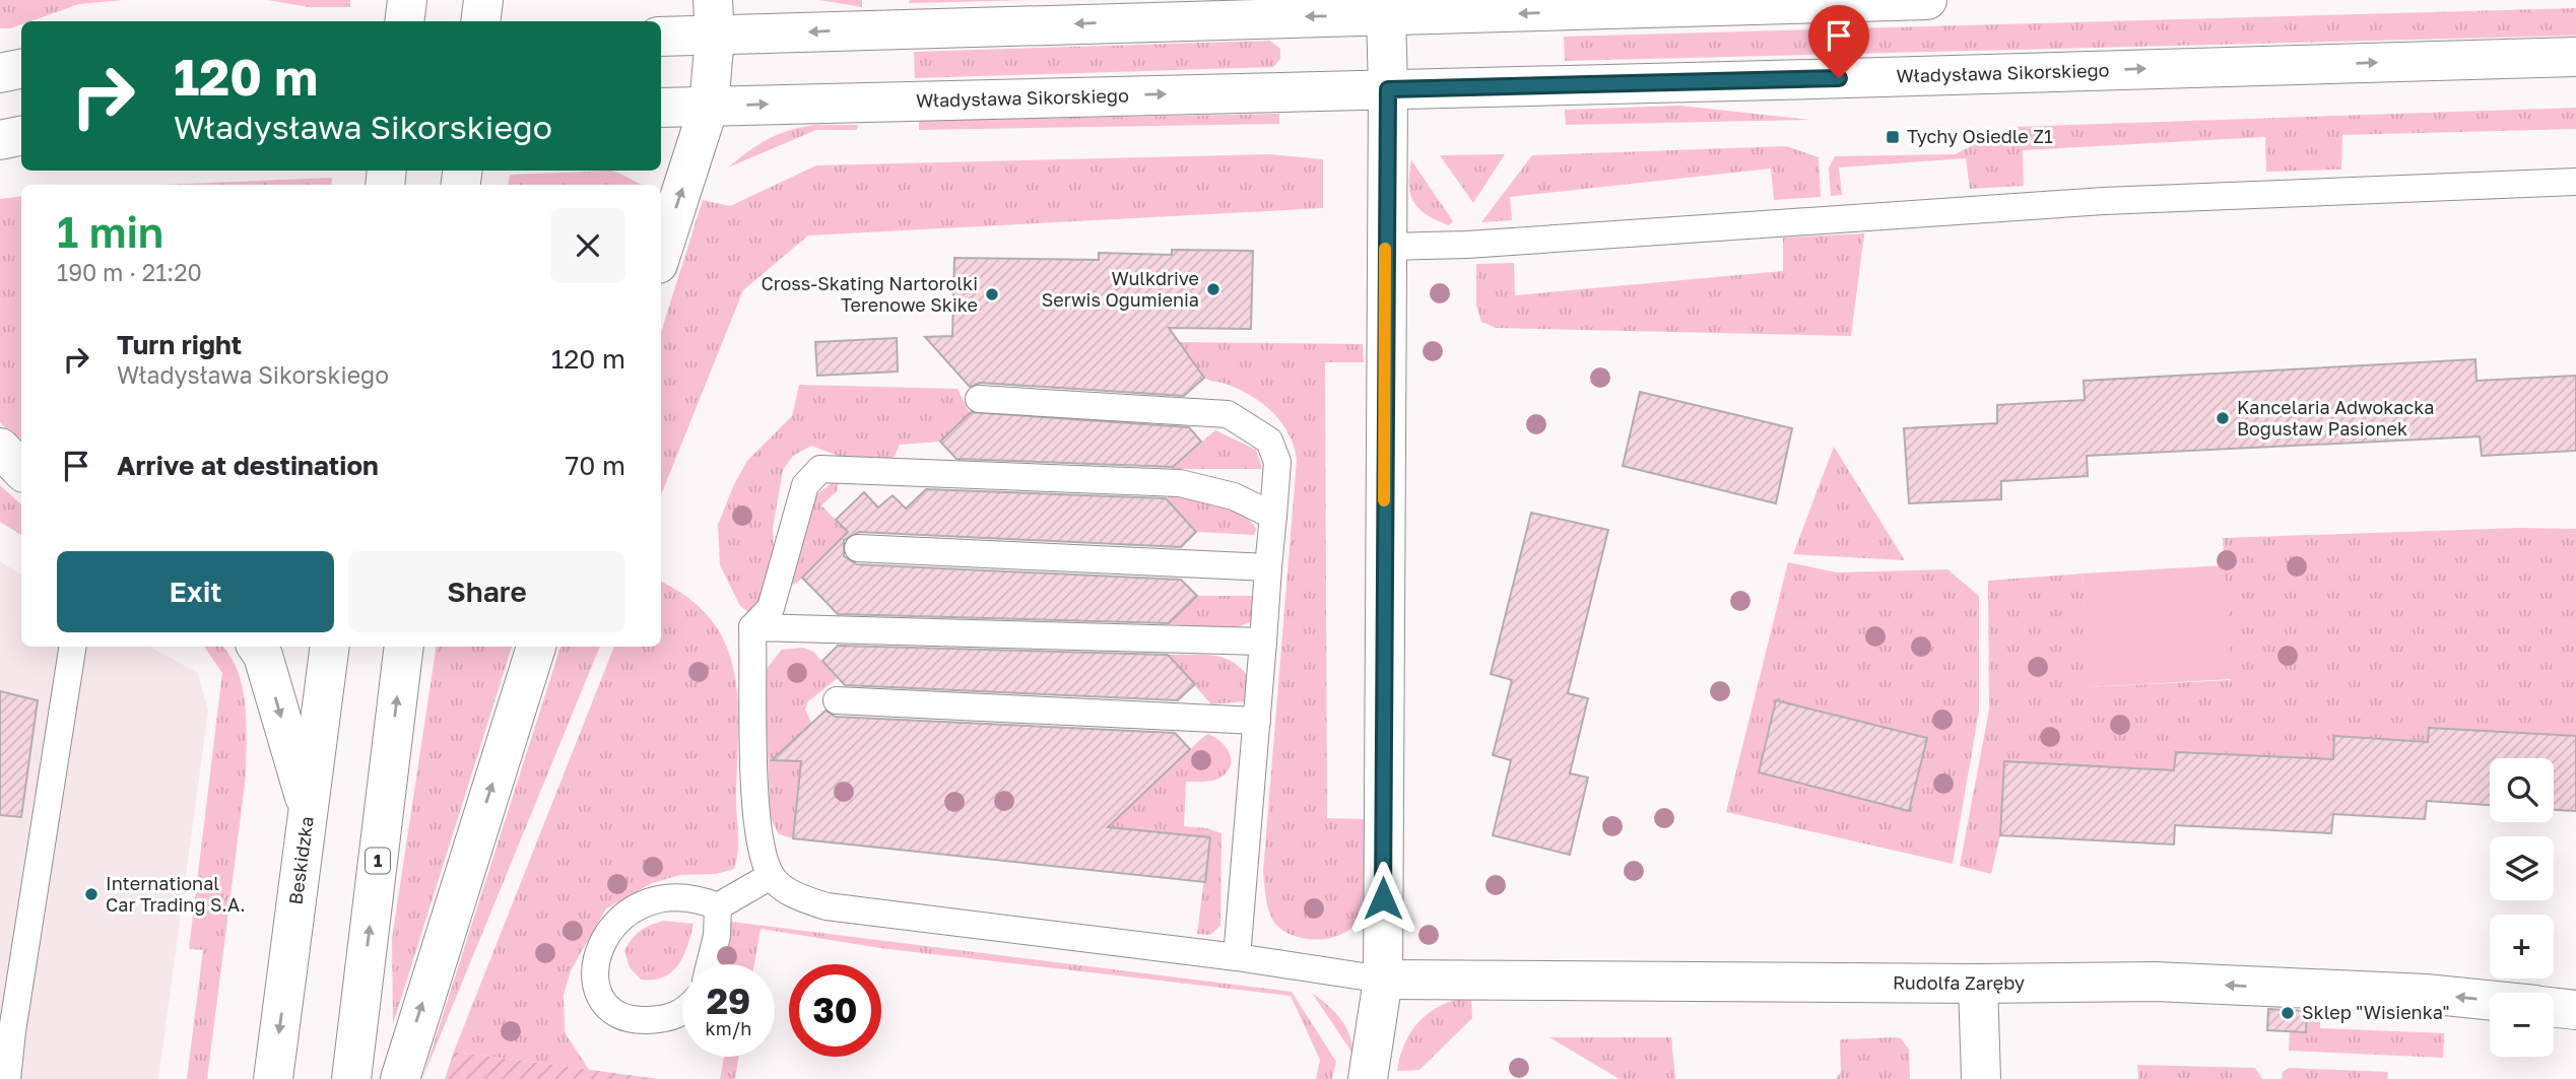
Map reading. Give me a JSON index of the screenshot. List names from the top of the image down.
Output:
{
  "streets": {
    "street": [
      "Władysława Sikorskiego",
      "Beskidzka",
      "1",
      "Rudolfa Zaręby"
    ]
  },
  "one_way": ["Rudolfa Zaręby"],
  "places": {
    "transit": ["Tychy Osiedle Z1"],
    "other": [
      "Wulkdrive Serwis Ogumienia",
      "Cross-Skating Nartorolki Terenowe Skike",
      "Kancelaria Adwokacka Bogusław Pasionek",
      "International Car Trading S.A.",
      "Sklep \"Wisienka\""
    ]
  },
  "page": {
    "turn": ["120 m", "Władysława Sikorskiego"],
    "heading": ["1 min", "190 m · 21:20"],
    "list": [
      {
        "name": "Turn right",
        "note": "Władysława Sikorskiego",
        "value": "120 m"
      },
      {
        "name": "Arrive at destination",
        "value": "70 m"
      }
    ],
    "buttons": ["Exit", "Share"],
    "map_buttons": ["+", "−"],
    "speed": "29 km/h",
    "limit": "30"
  }
}
